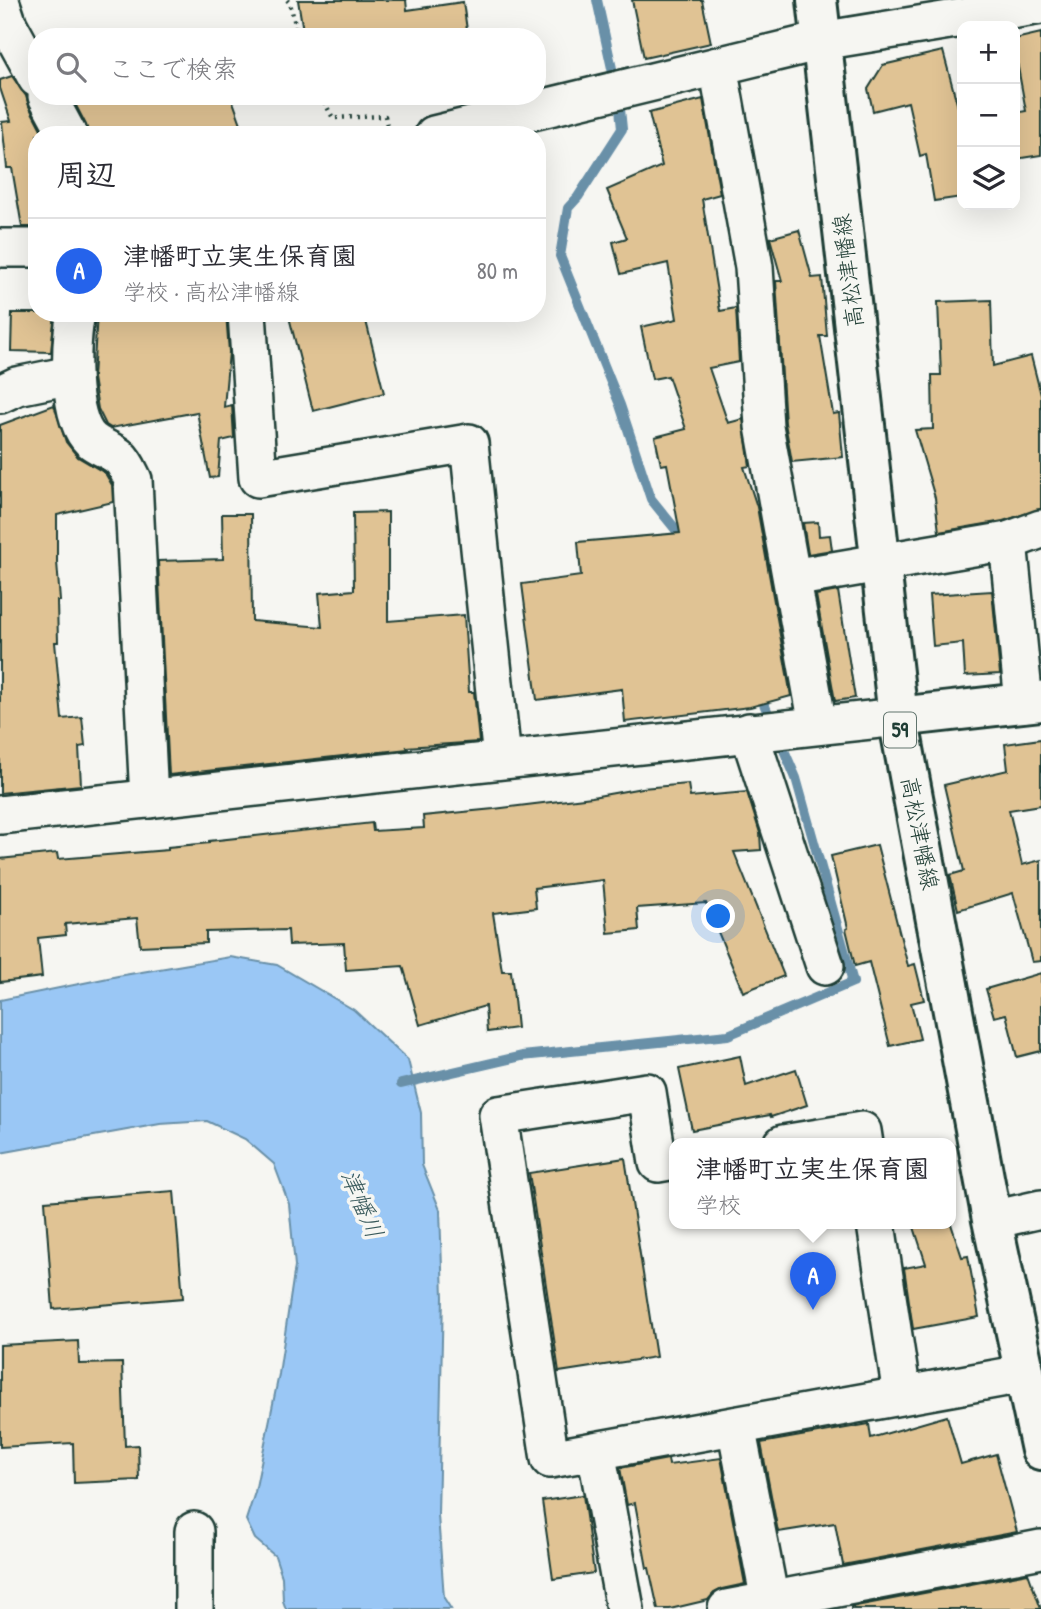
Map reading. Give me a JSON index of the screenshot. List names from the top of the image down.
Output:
{
  "streets": {
    "main road": ["高松津幡線", "59"]
  },
  "water": ["津幡川"],
  "page": {
    "map_buttons": ["+", "−"],
    "search": "ここで検索",
    "heading": "周辺",
    "list": [
      {
        "mark": "A",
        "name": "津幡町立実生保育園",
        "note": "学校 · 高松津幡線",
        "value": "80 m"
      }
    ],
    "popup": ["津幡町立実生保育園", "学校"],
    "pins": "A"
  }
}
